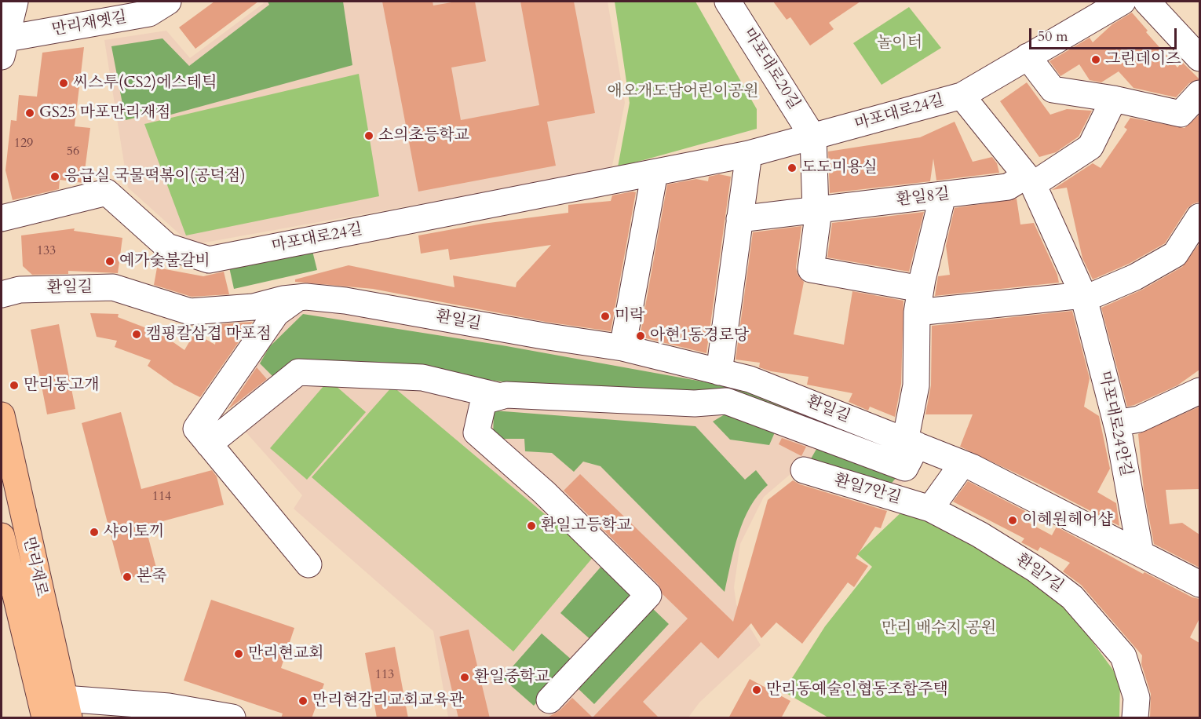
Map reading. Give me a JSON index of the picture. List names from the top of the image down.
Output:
{
  "streets": {
    "main road": ["만리재로"],
    "street": [
      "만리재옛길",
      "마포대로20길",
      "마포대로24길",
      "환일8길",
      "환일길",
      "마포대로24안길",
      "환일7안길",
      "환일7길"
    ]
  },
  "crossings": [
    ["마포대로20길", "마포대로24길"],
    ["마포대로24길", "마포대로24안길"],
    ["환일8길", "마포대로24안길"],
    ["환일길", "마포대로24안길"],
    ["환일7안길", "환일7길"]
  ],
  "parks": ["놀이터", "애오개도담어린이공원", "만리 배수지 공원"],
  "places": [
    "그린데이즈",
    "씨스투(CS2)에스테틱",
    "GS25 마포만리재점",
    "소의초등학교",
    "도도미용실",
    "응급실 국물떡볶이(공덕점)",
    "예가숯불갈비",
    "미락",
    "캠핑칼삼겹 마포점",
    "아현1동경로당",
    "만리동고개",
    "이혜원헤어샵",
    "환일고등학교",
    "샤이토끼",
    "본죽",
    "만리현교회",
    "환일중학교",
    "만리동예술인협동조합주택",
    "만리현감리교회교육관"
  ],
  "house_numbers": [
    "129",
    "56",
    "133",
    "114",
    "113"
  ],
  "scale_bar": "50 m"
}
